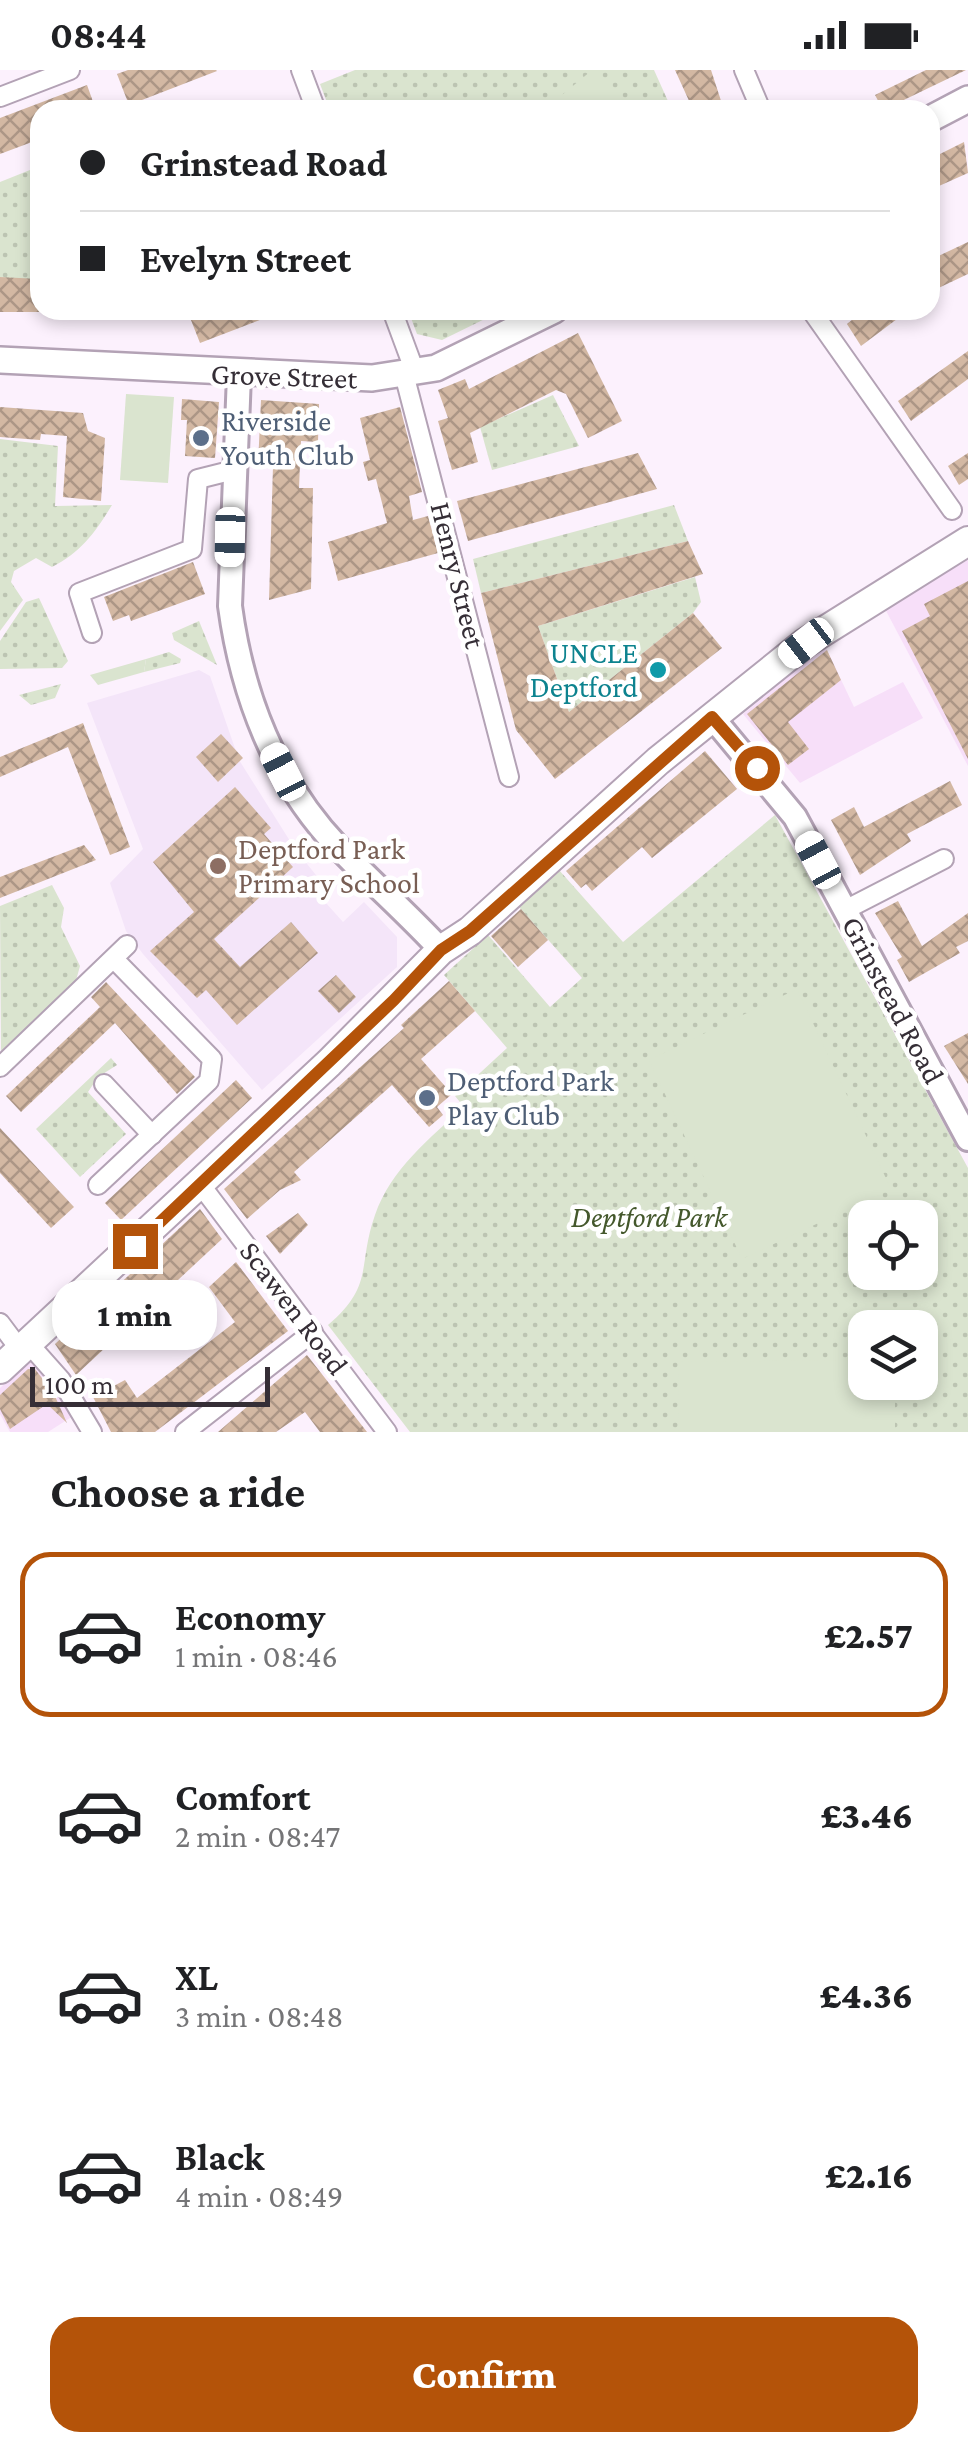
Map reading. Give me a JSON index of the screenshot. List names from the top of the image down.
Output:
{
  "streets": {
    "main road": ["Grove Street"],
    "street": ["Henry Street", "Grinstead Road", "Scawen Road"]
  },
  "crossings": [
    ["Grove Street", "Henry Street"]
  ],
  "parks": ["Deptford Park"],
  "places": [
    "Riverside Youth Club",
    "UNCLE Deptford",
    "Deptford Park Primary School",
    "Deptford Park Play Club"
  ],
  "scale_bar": "100 m",
  "page": {
    "status": "08:44",
    "banner": ["Grinstead Road", "Evelyn Street"],
    "bubble": "1 min",
    "scale": "100 m",
    "heading": "Choose a ride",
    "list": [
      {
        "name": "Economy",
        "note": "1 min · 08:46",
        "value": "£2.57"
      },
      {
        "name": "Comfort",
        "note": "2 min · 08:47",
        "value": "£3.46"
      },
      {
        "name": "XL",
        "note": "3 min · 08:48",
        "value": "£4.36"
      },
      {
        "name": "Black",
        "note": "4 min · 08:49",
        "value": "£2.16"
      }
    ],
    "buttons": "Confirm"
  }
}
